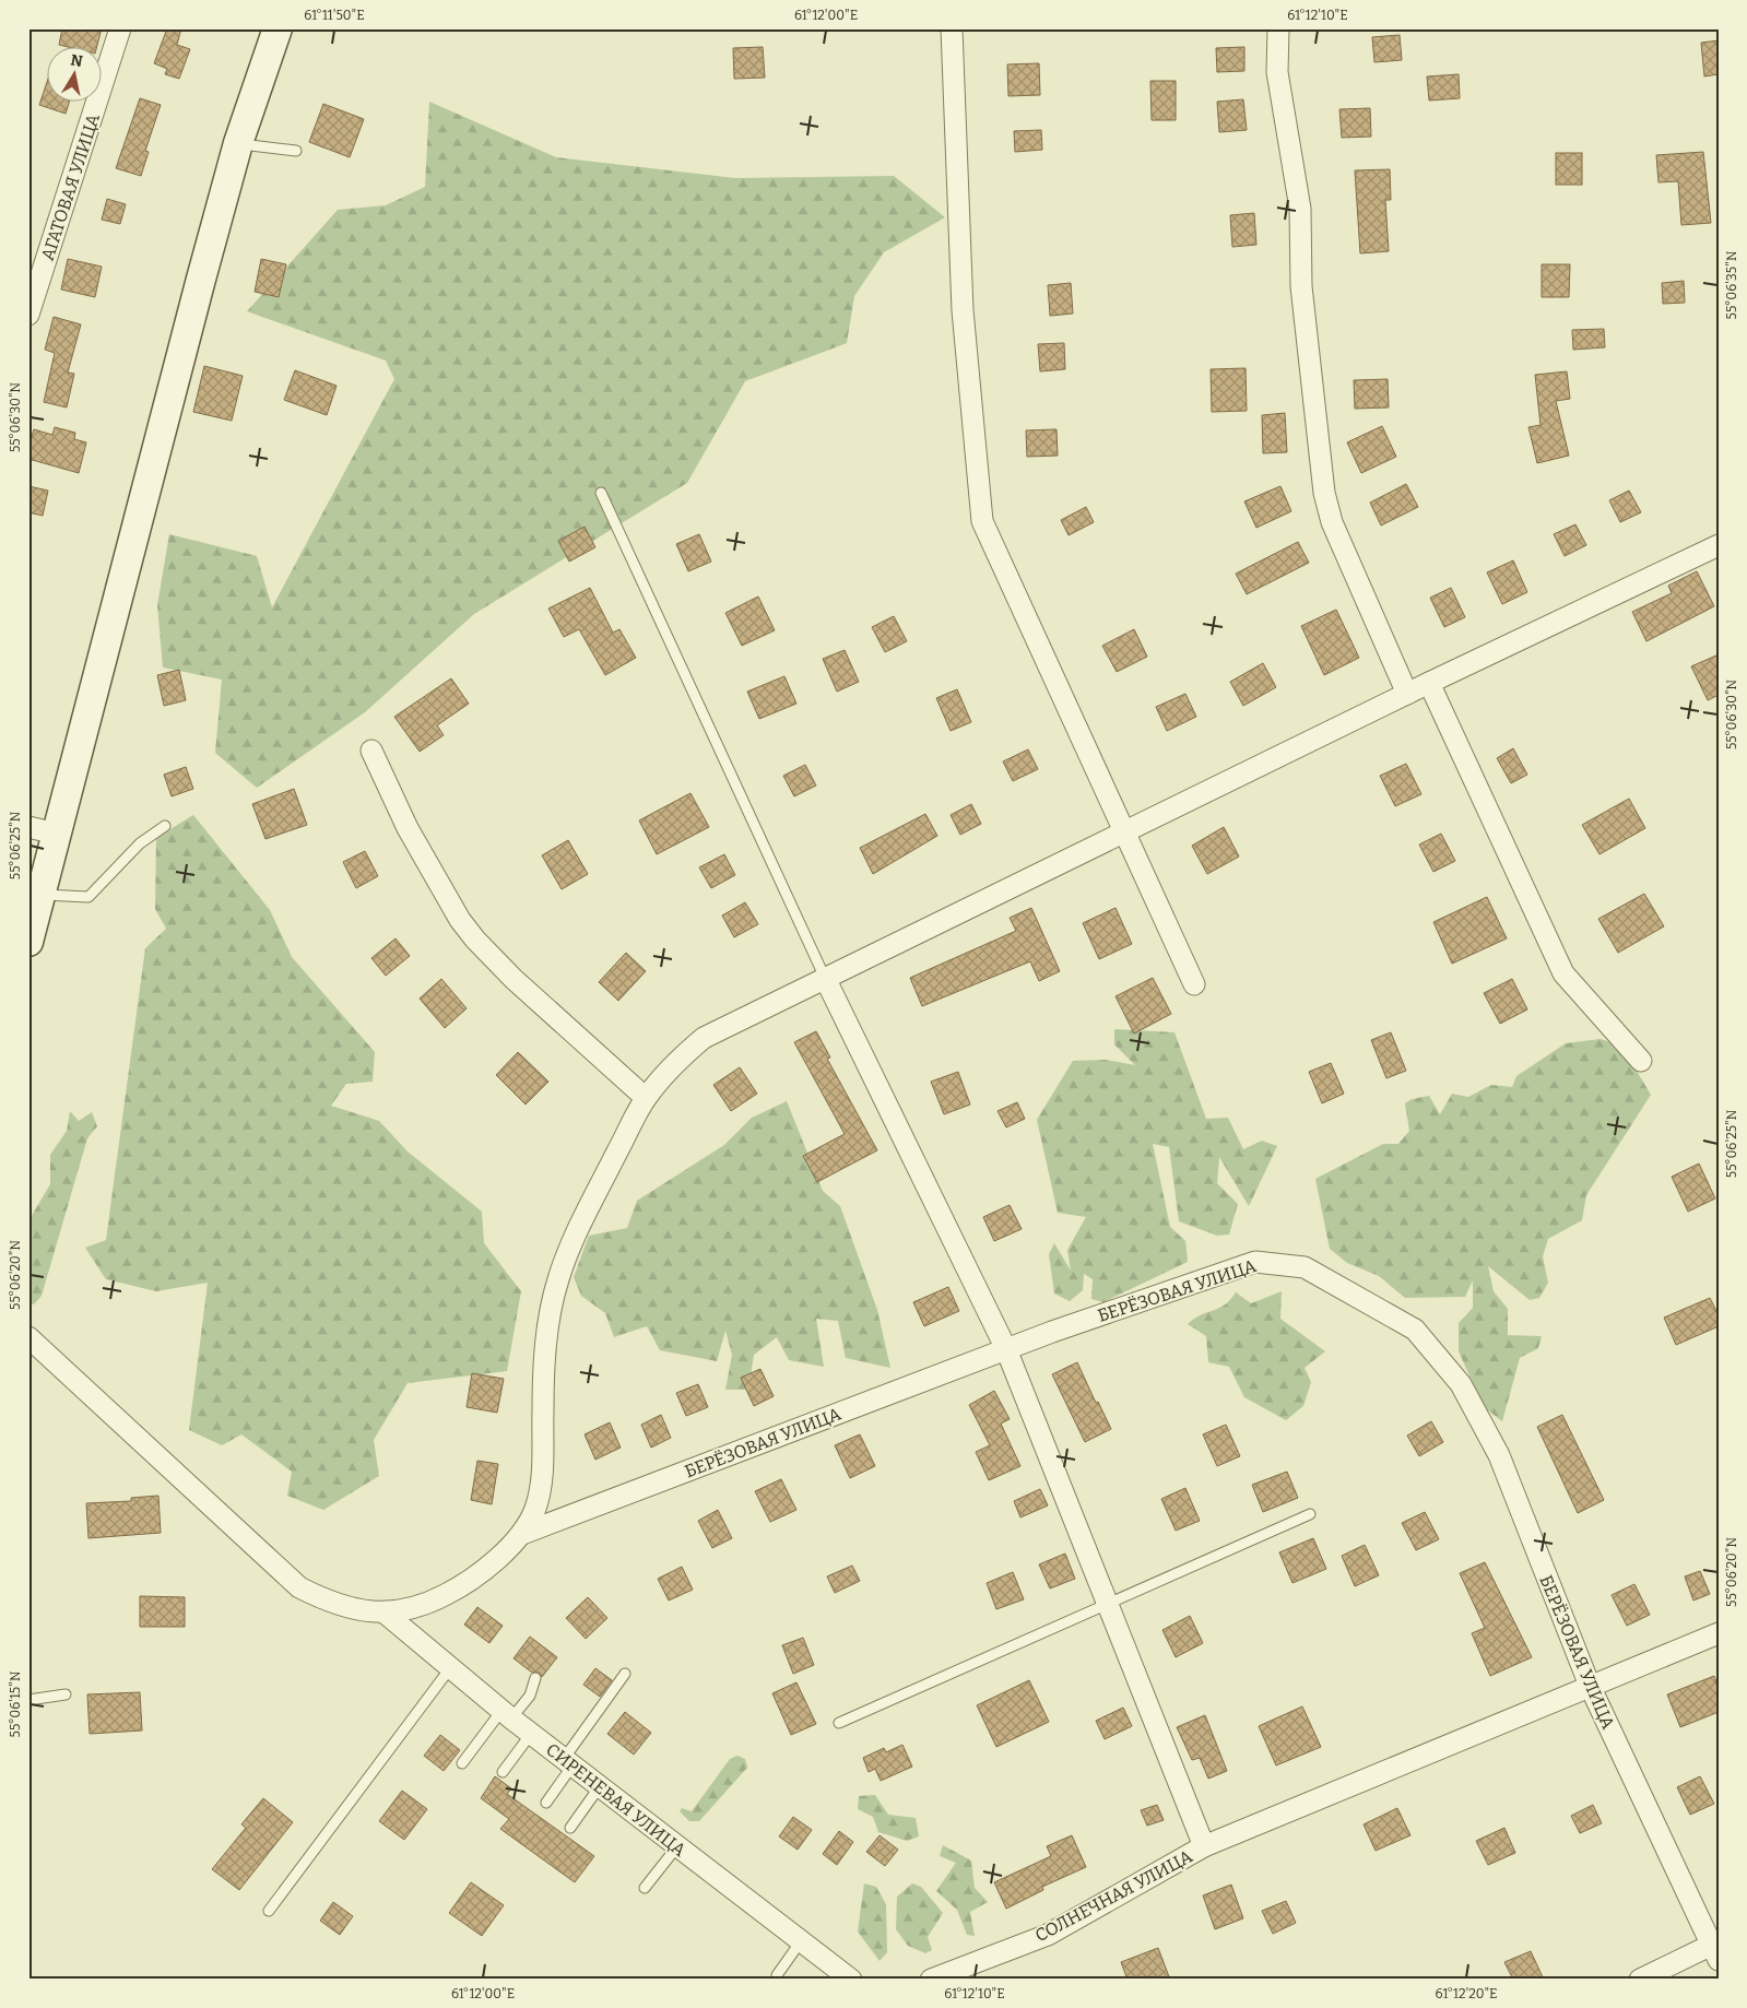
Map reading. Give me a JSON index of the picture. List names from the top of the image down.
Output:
{
  "streets": {
    "street": [
      "АГАТОВАЯ УЛИЦА",
      "БЕРЁЗОВАЯ УЛИЦА",
      "СИРЕНЕВАЯ УЛИЦА",
      "СОЛНЕЧНАЯ УЛИЦА"
    ]
  },
  "crossings": [
    ["БЕРЁЗОВАЯ УЛИЦА", "СОЛНЕЧНАЯ УЛИЦА"]
  ],
  "north": "top",
  "coordinates": [
    "61°11'50\"E",
    "61°12'00\"E",
    "61°12'10\"E",
    "55°06'35\"N",
    "55°06'30\"N",
    "55°06'25\"N",
    "55°06'20\"N",
    "55°06'15\"N",
    "61°12'20\"E"
  ]
}
